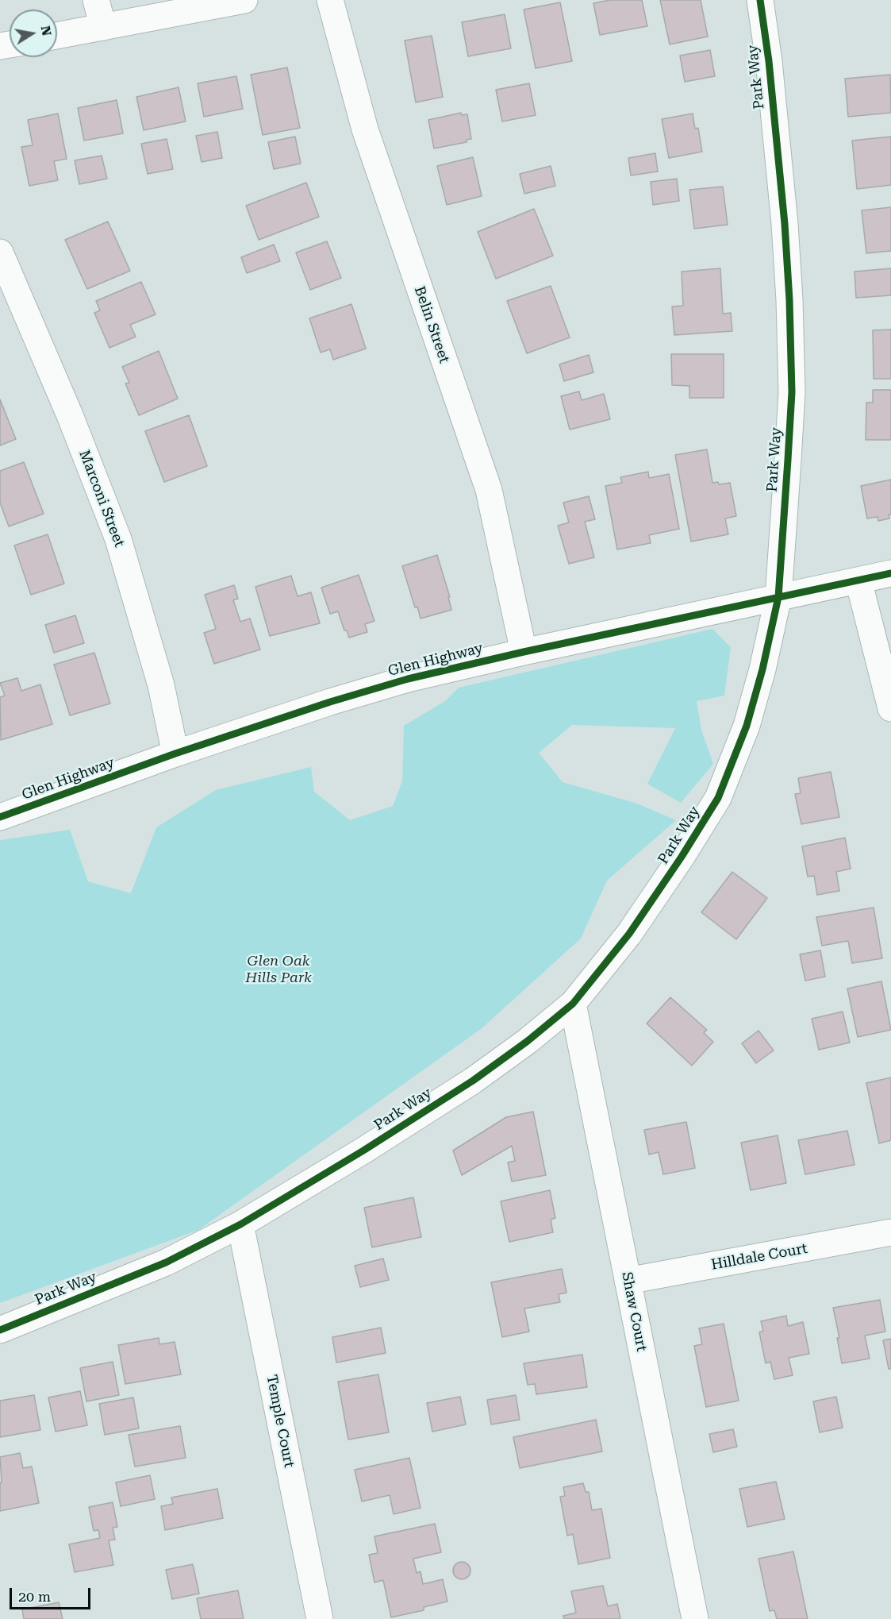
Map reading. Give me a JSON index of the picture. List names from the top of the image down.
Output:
{
  "streets": {
    "street": [
      "Park Way",
      "Belin Street",
      "Marconi Street",
      "Glen Highway",
      "Hilldale Court",
      "Shaw Court",
      "Temple Court"
    ]
  },
  "crossings": [
    ["Park Way", "Glen Highway"],
    ["Park Way", "Shaw Court"],
    ["Park Way", "Temple Court"],
    ["Belin Street", "Glen Highway"],
    ["Marconi Street", "Glen Highway"],
    ["Hilldale Court", "Shaw Court"]
  ],
  "parks": ["Glen Oak Hills Park"],
  "scale_bar": "20 m",
  "north": "right"
}
